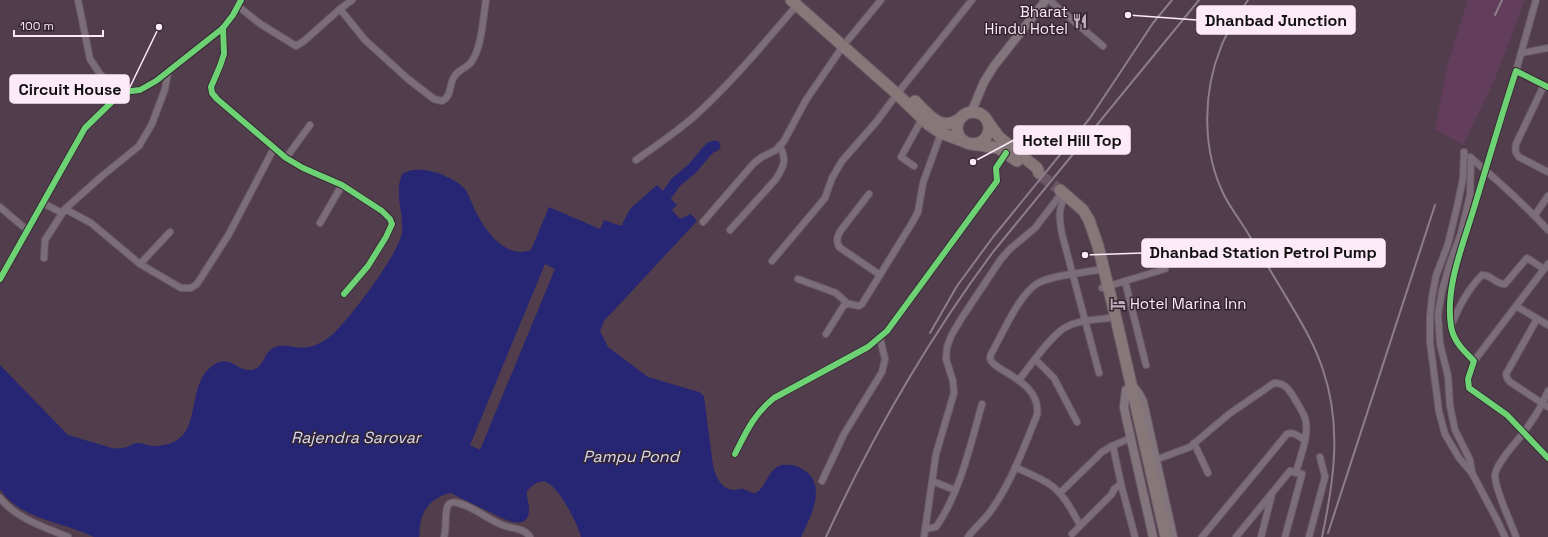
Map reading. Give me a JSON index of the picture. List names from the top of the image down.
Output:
{
  "water": ["Rajendra Sarovar", "Pampu Pond"],
  "places": {
    "other": [
      "Dhanbad Junction",
      "Circuit House",
      "Hotel Hill Top",
      "Dhanbad Station Petrol Pump"
    ],
    "restaurant": ["Bharat Hindu Hotel"],
    "hotel": ["Hotel Marina Inn"]
  },
  "scale_bar": "100 m"
}
